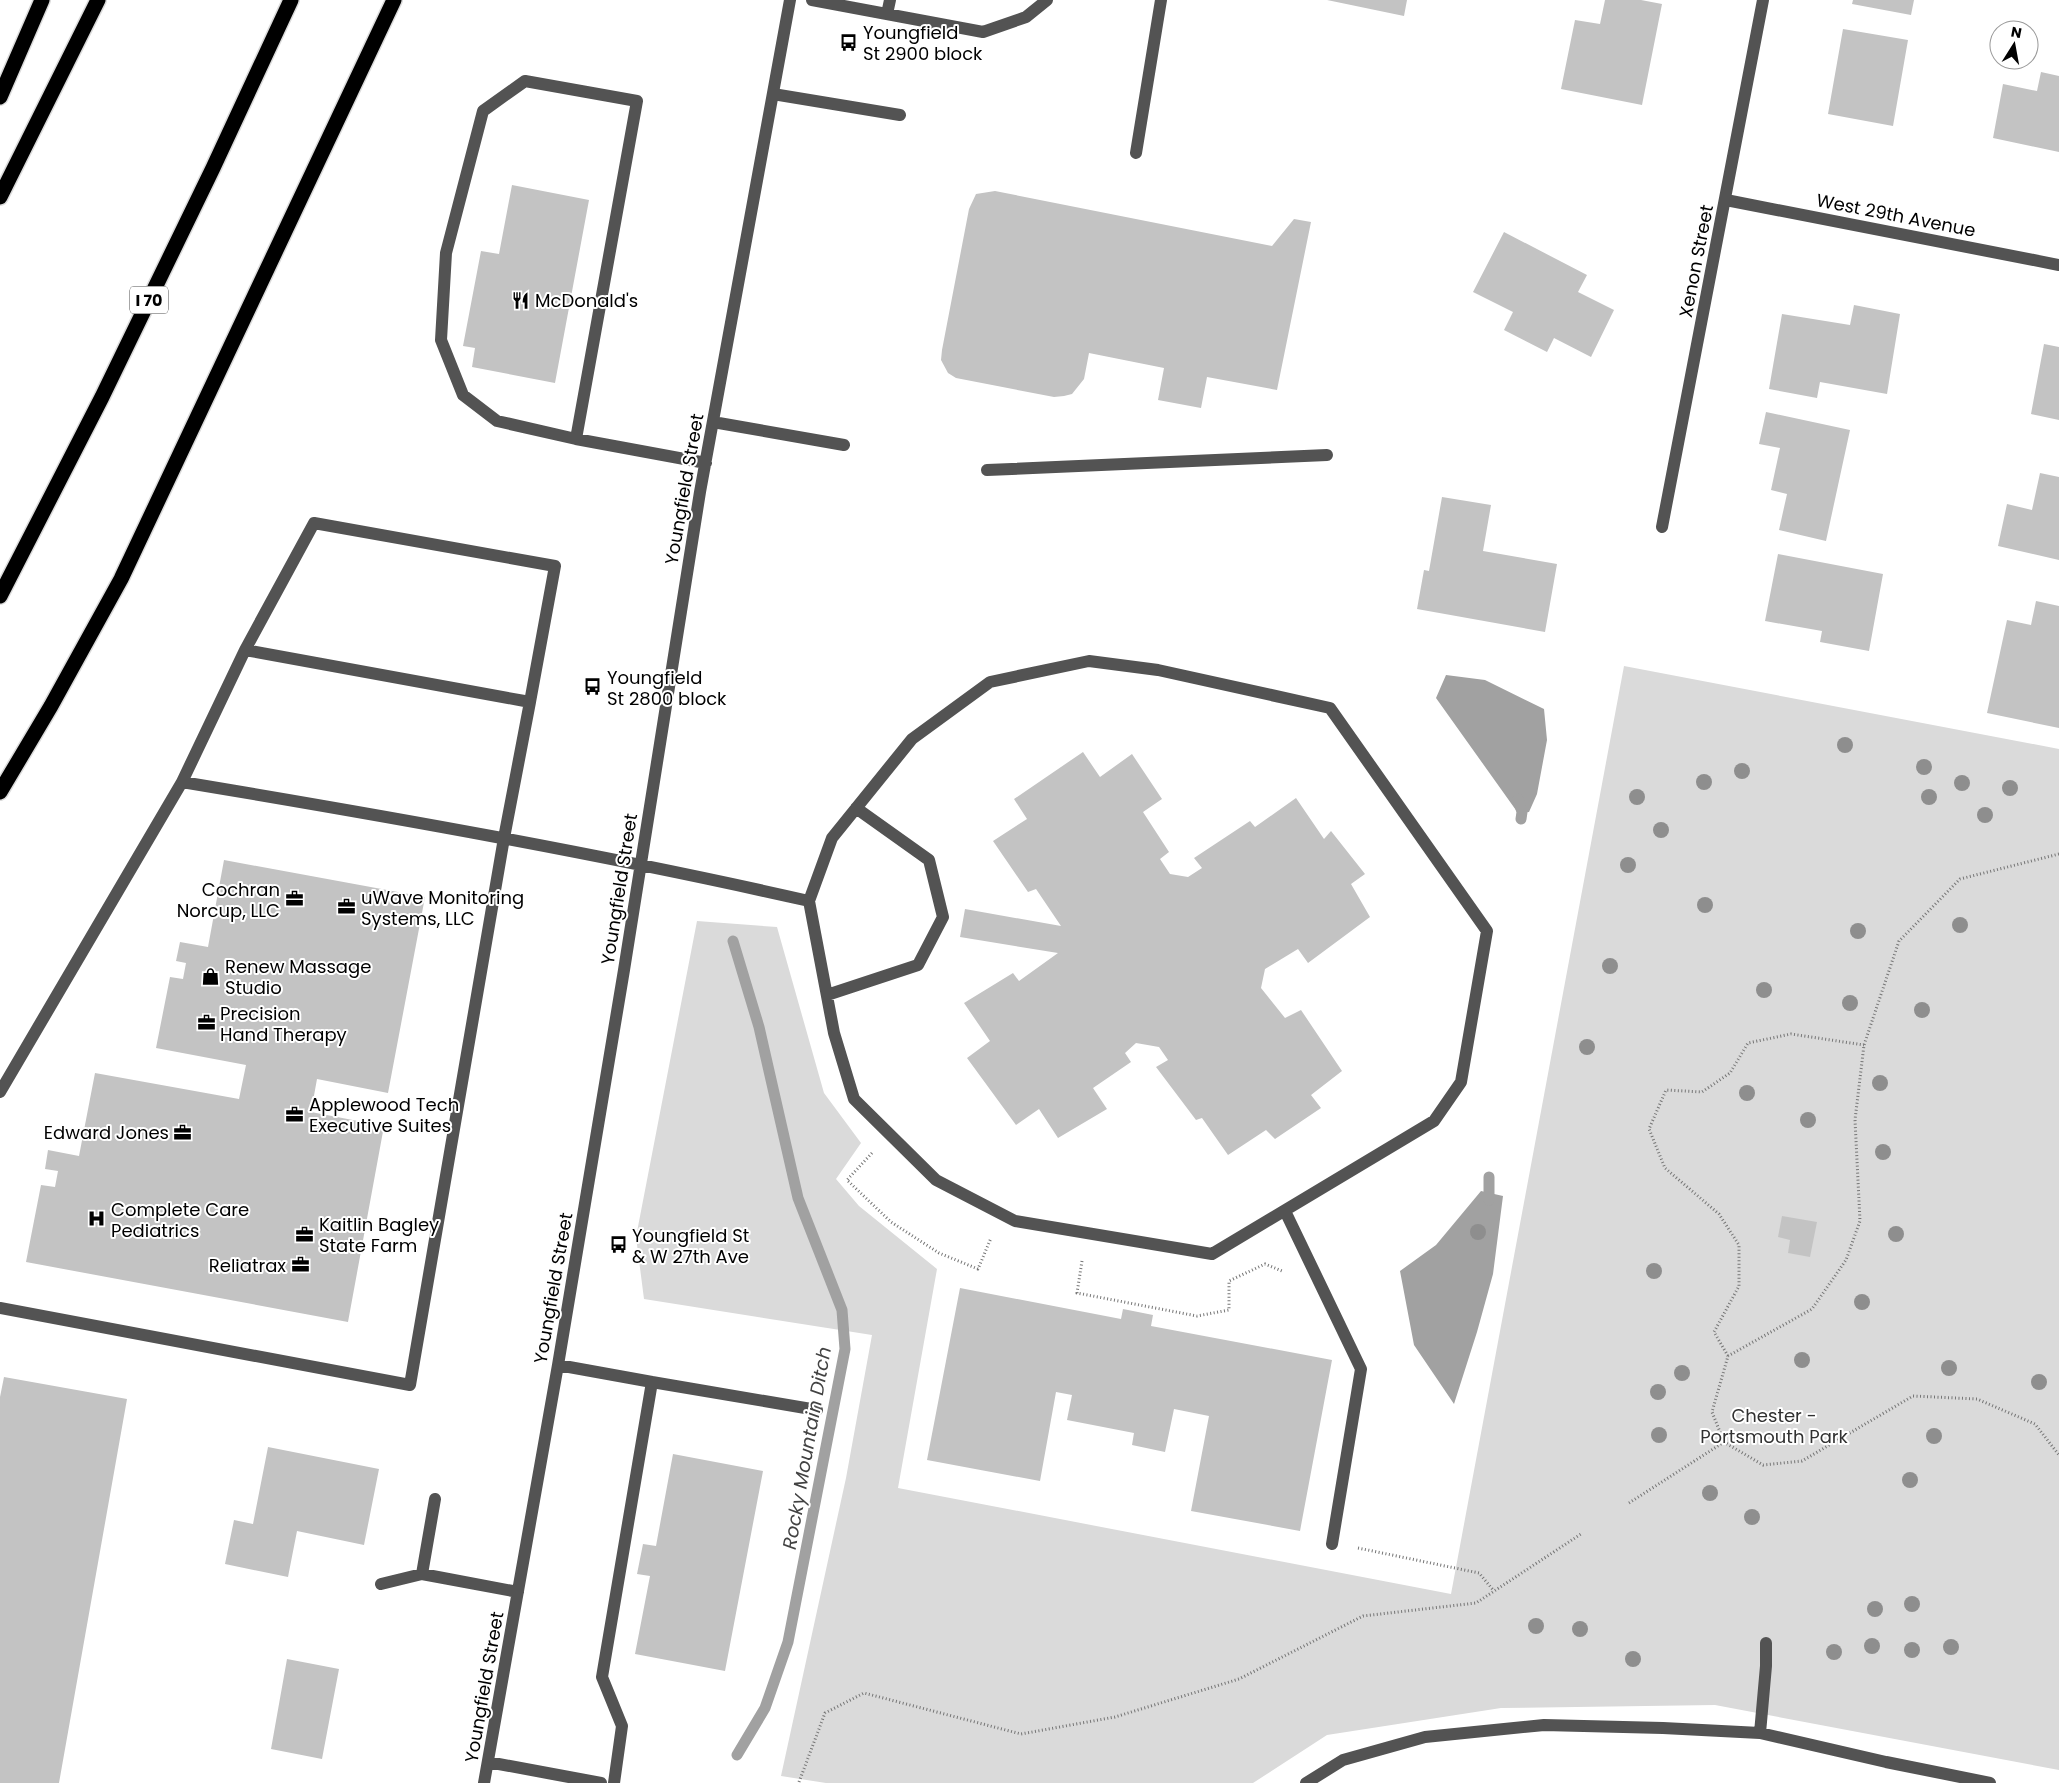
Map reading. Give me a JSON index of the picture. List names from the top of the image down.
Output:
{
  "streets": {
    "highway": ["I 70"],
    "street": ["West 29th Avenue", "Xenon Street", "Youngfield Street"]
  },
  "crossings": [
    ["West 29th Avenue", "Xenon Street"]
  ],
  "water": ["Rocky Mountain Ditch"],
  "parks": ["Chester - Portsmouth Park"],
  "places": {
    "bus stop": ["Youngfield St 2900 block", "Youngfield St 2800 block", "Youngfield St & W 27th Ave"],
    "restaurant": ["McDonald's"],
    "office": [
      "Cochran Norcup, LLC",
      "uWave Monitoring Systems, LLC",
      "Precision Hand Therapy",
      "Applewood Tech Executive Suites",
      "Edward Jones",
      "Kaitlin Bagley State Farm",
      "Reliatrax"
    ],
    "shop": ["Renew Massage Studio"],
    "hospital": ["Complete Care Pediatrics"]
  },
  "north": "top"
}
